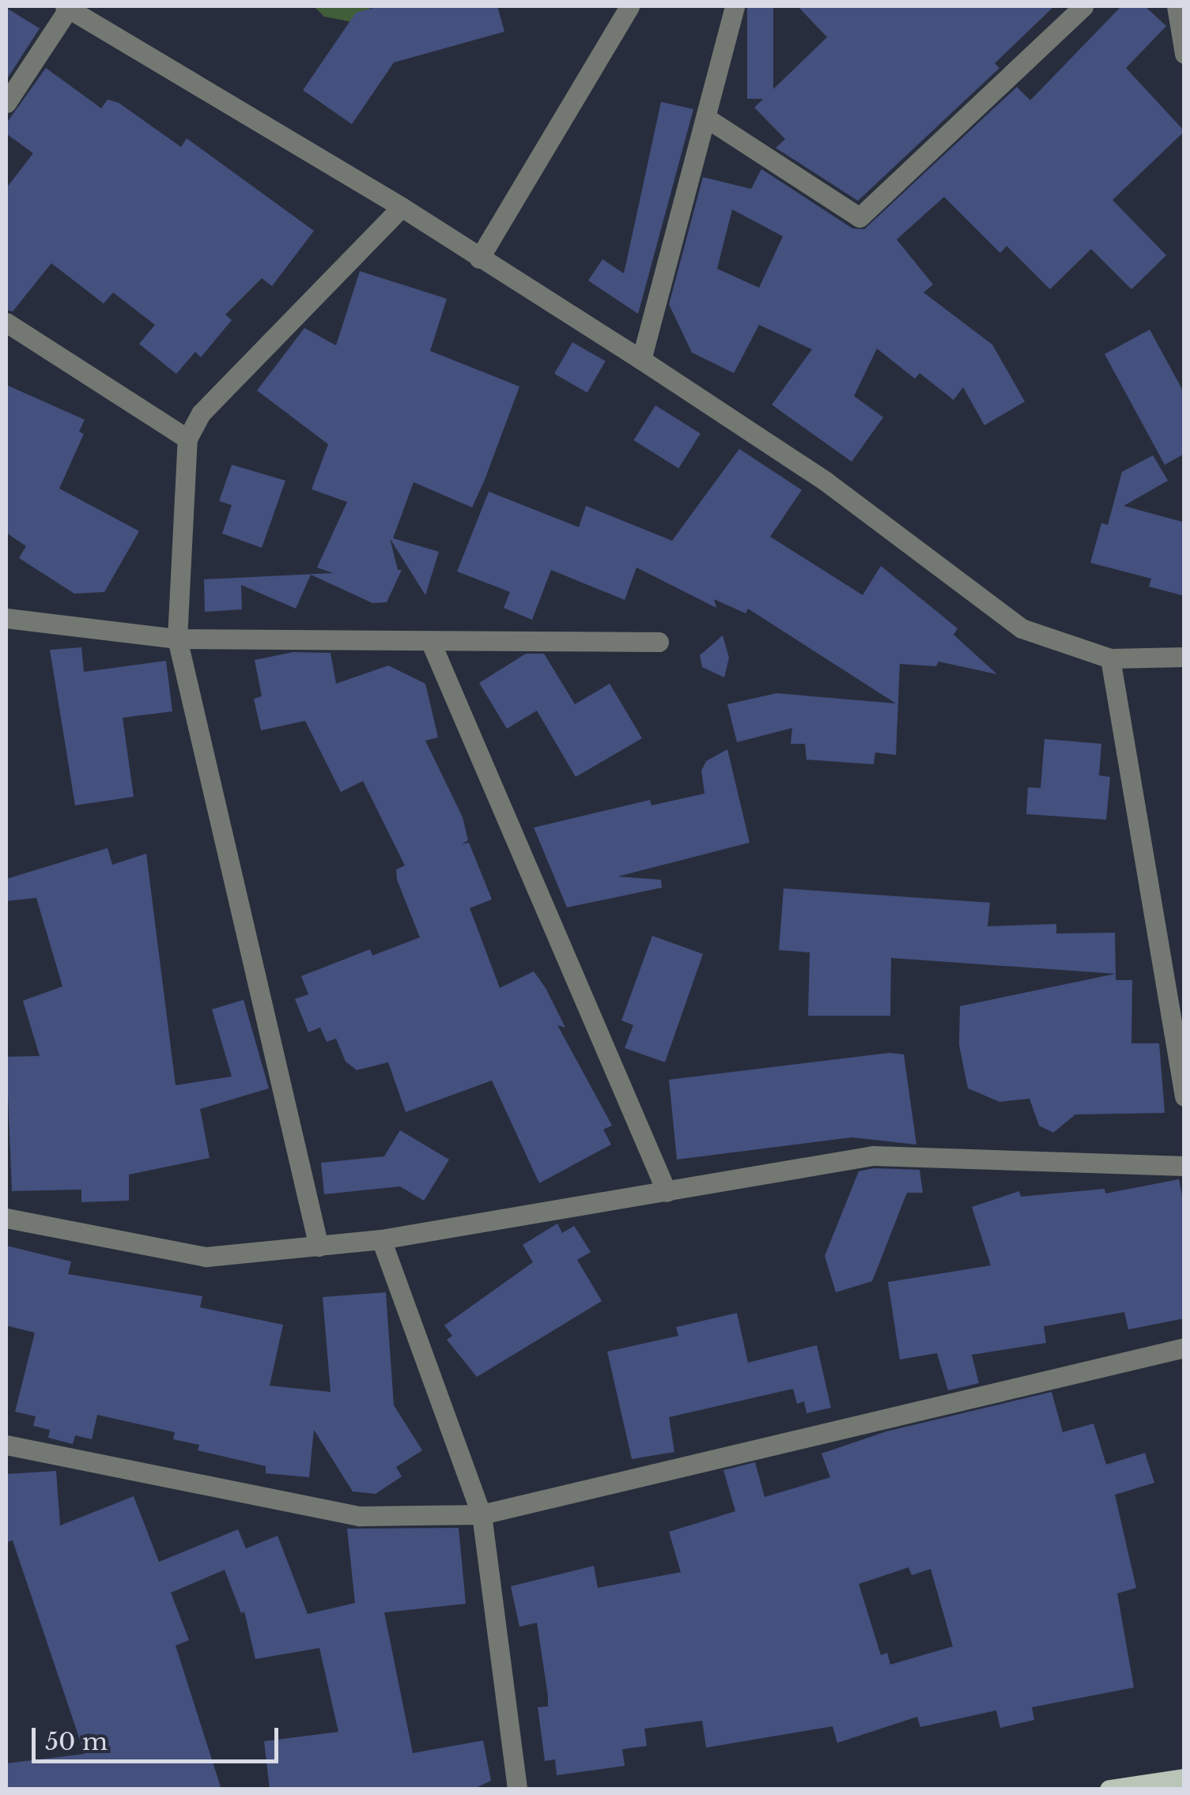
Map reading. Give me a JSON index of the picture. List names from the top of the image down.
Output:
{
  "scale_bar": "50 m"
}
